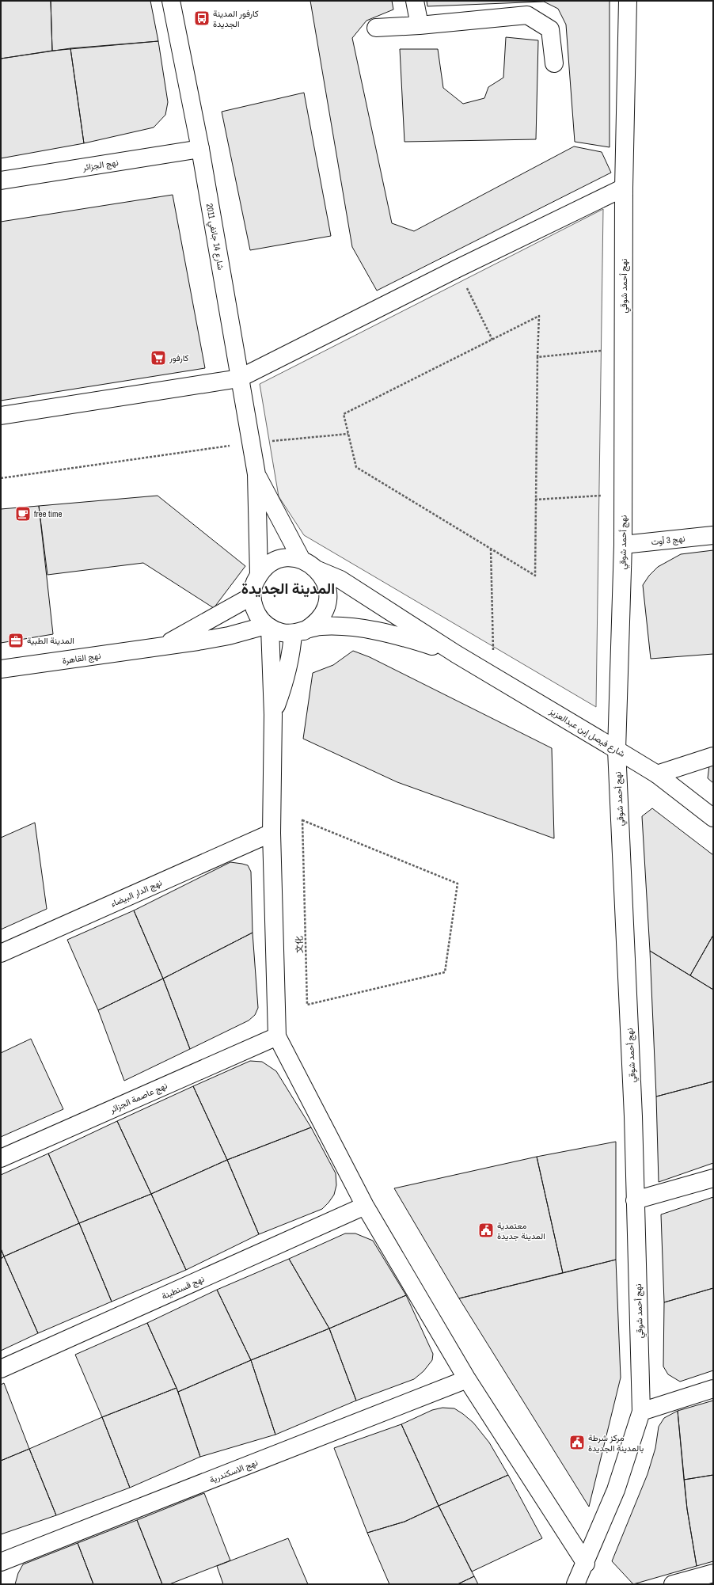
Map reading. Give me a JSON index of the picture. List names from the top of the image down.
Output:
{
  "streets": {
    "street": [
      "نهج الجزائر",
      "شارع 14 جانفي 2011",
      "نهج أحمد شوقي",
      "نهج 3 أوت",
      "نهج القاهرة",
      "شارع فيصل إبن عبدالعزيز",
      "نهج الدار البيضاء",
      "نهج عاصمة الجزائر",
      "نهج قسنطينة",
      "نهج الاسكندرية"
    ],
    "path": ["文化"]
  },
  "crossings": [
    ["نهج الجزائر", "شارع 14 جانفي 2011"],
    ["نهج أحمد شوقي", "نهج 3 أوت"],
    ["نهج أحمد شوقي", "شارع فيصل إبن عبدالعزيز"]
  ],
  "districts": ["المدينة الجديدة"],
  "places": {
    "bus stop": ["كارفور المدينة الجديدة"],
    "supermarket": ["كارفور"],
    "cafe": ["free time"],
    "office": ["المدينة الطبية"],
    "public building": ["معتمدية المدينة جديدة", "مركز شرطة بالمدينة الجديدة"]
  }
}
